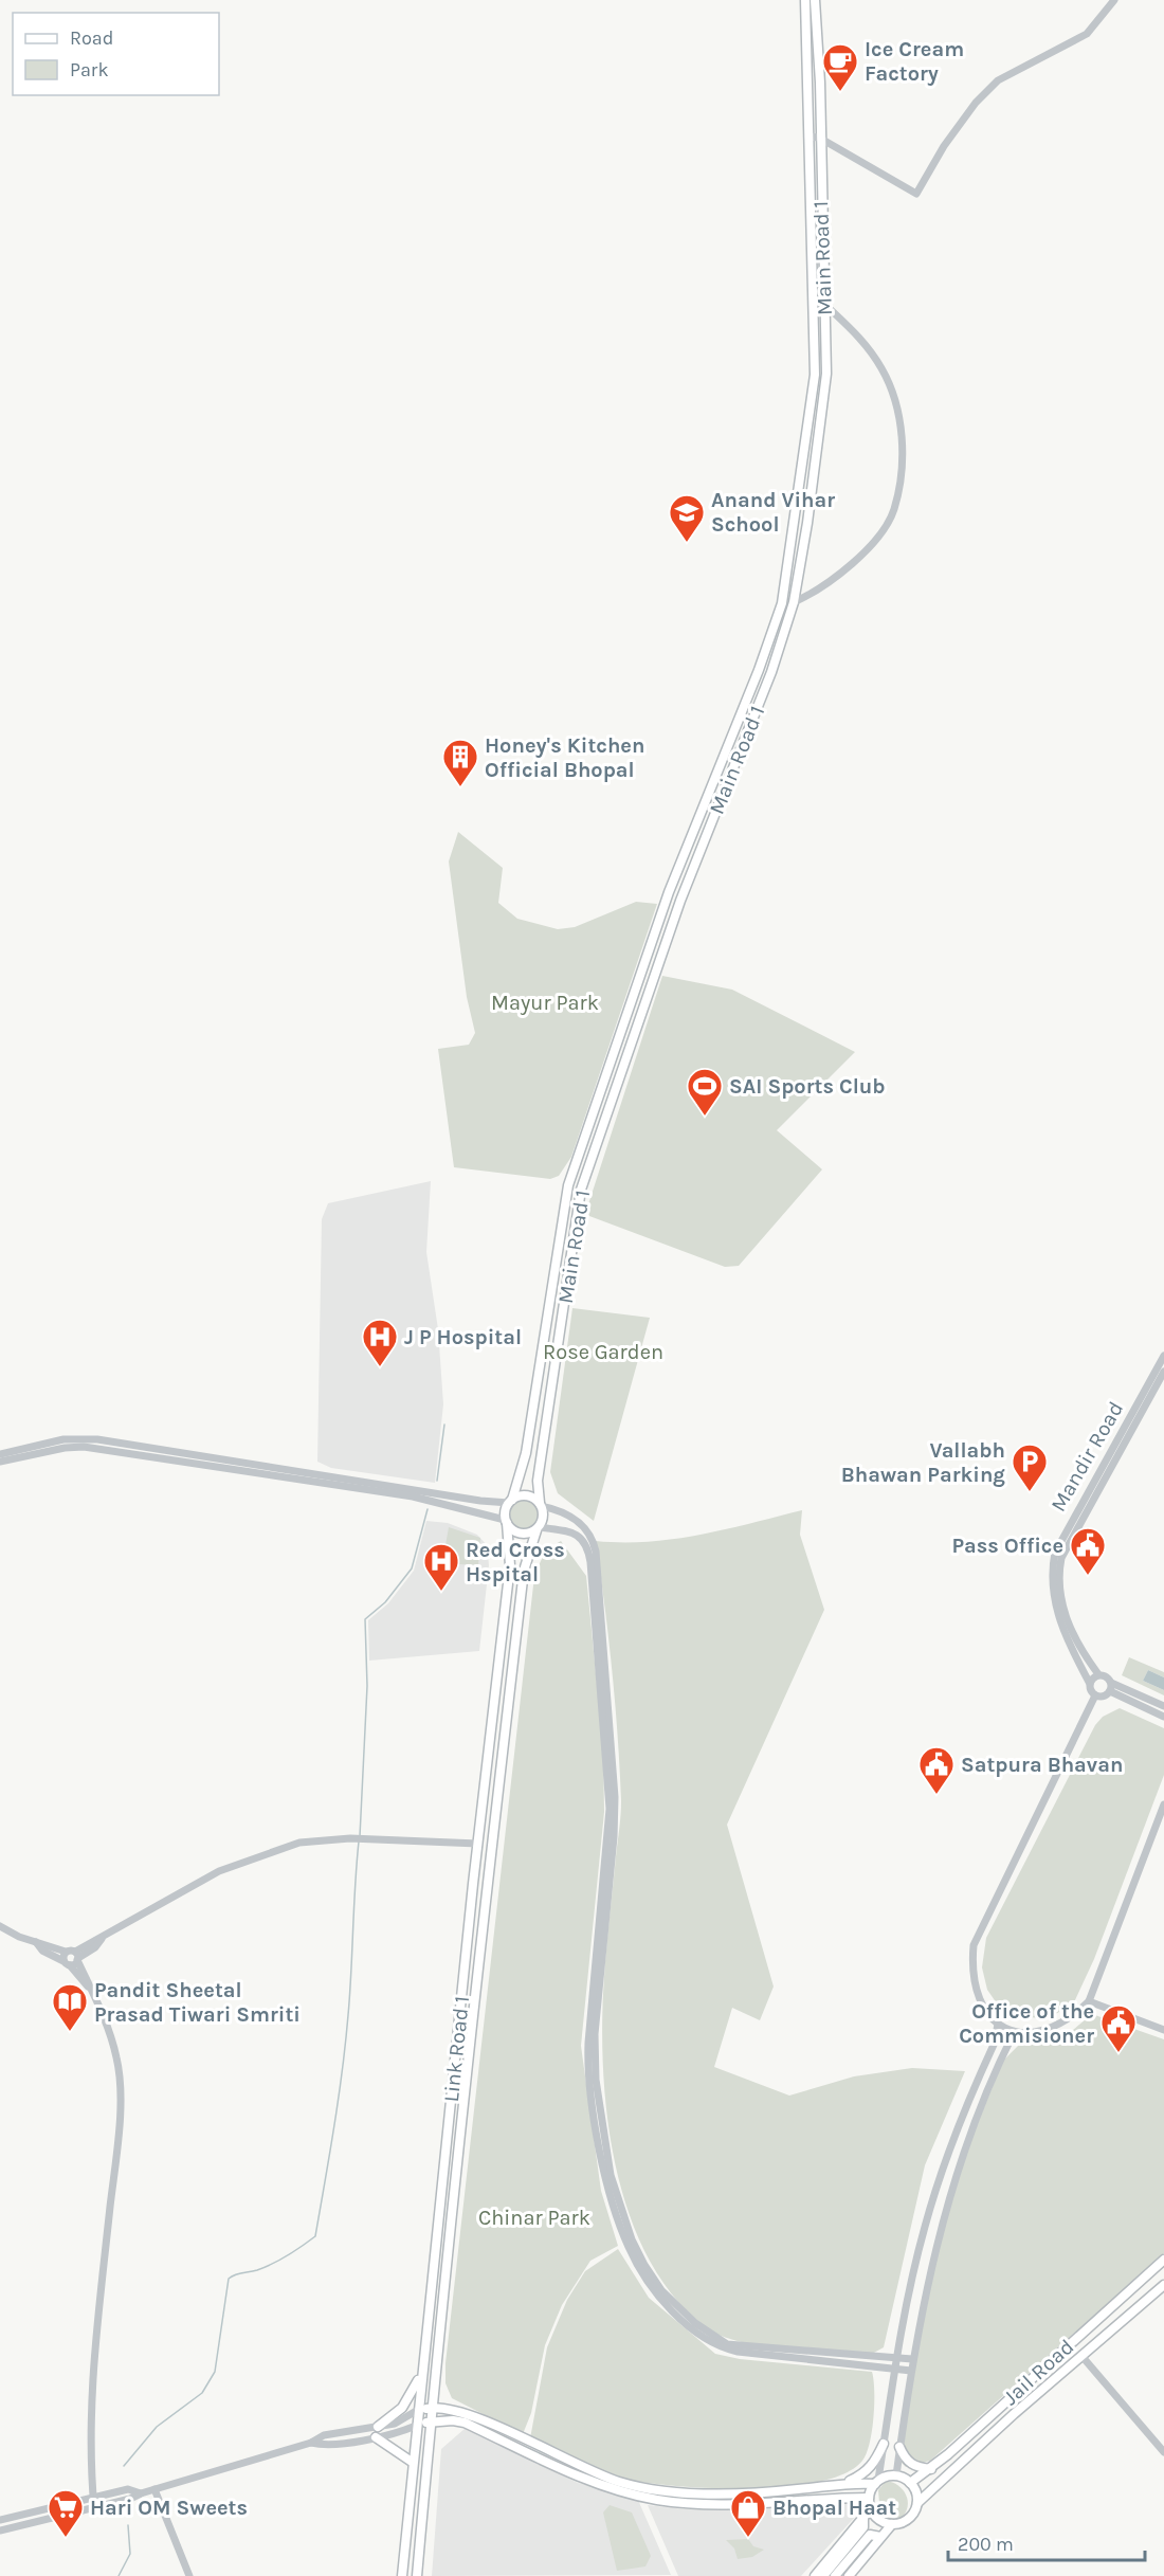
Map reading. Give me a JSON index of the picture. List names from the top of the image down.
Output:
{
  "streets": {
    "main road": ["Main Road 1", "Link Road 1", "Jail Road"],
    "street": ["Mandir Road"]
  },
  "crossings": [
    ["Main Road 1", "Link Road 1"]
  ],
  "parks": ["Mayur Park", "Rose Garden", "Chinar Park"],
  "places": {
    "cafe": ["Ice Cream Factory"],
    "school or university": ["Anand Vihar School"],
    "building": ["Honey's Kitchen Official Bhopal"],
    "sports": ["SAI Sports Club"],
    "hospital": ["J P Hospital", "Red Cross Hspital"],
    "parking": ["Vallabh Bhawan Parking"],
    "public building": ["Pass Office", "Satpura Bhavan", "Office of the Commisioner"],
    "library": ["Pandit Sheetal Prasad Tiwari Smriti"],
    "supermarket": ["Hari OM Sweets"],
    "shop": ["Bhopal Haat"]
  },
  "legend": ["Road", "Park"],
  "scale_bar": "200 m"
}
